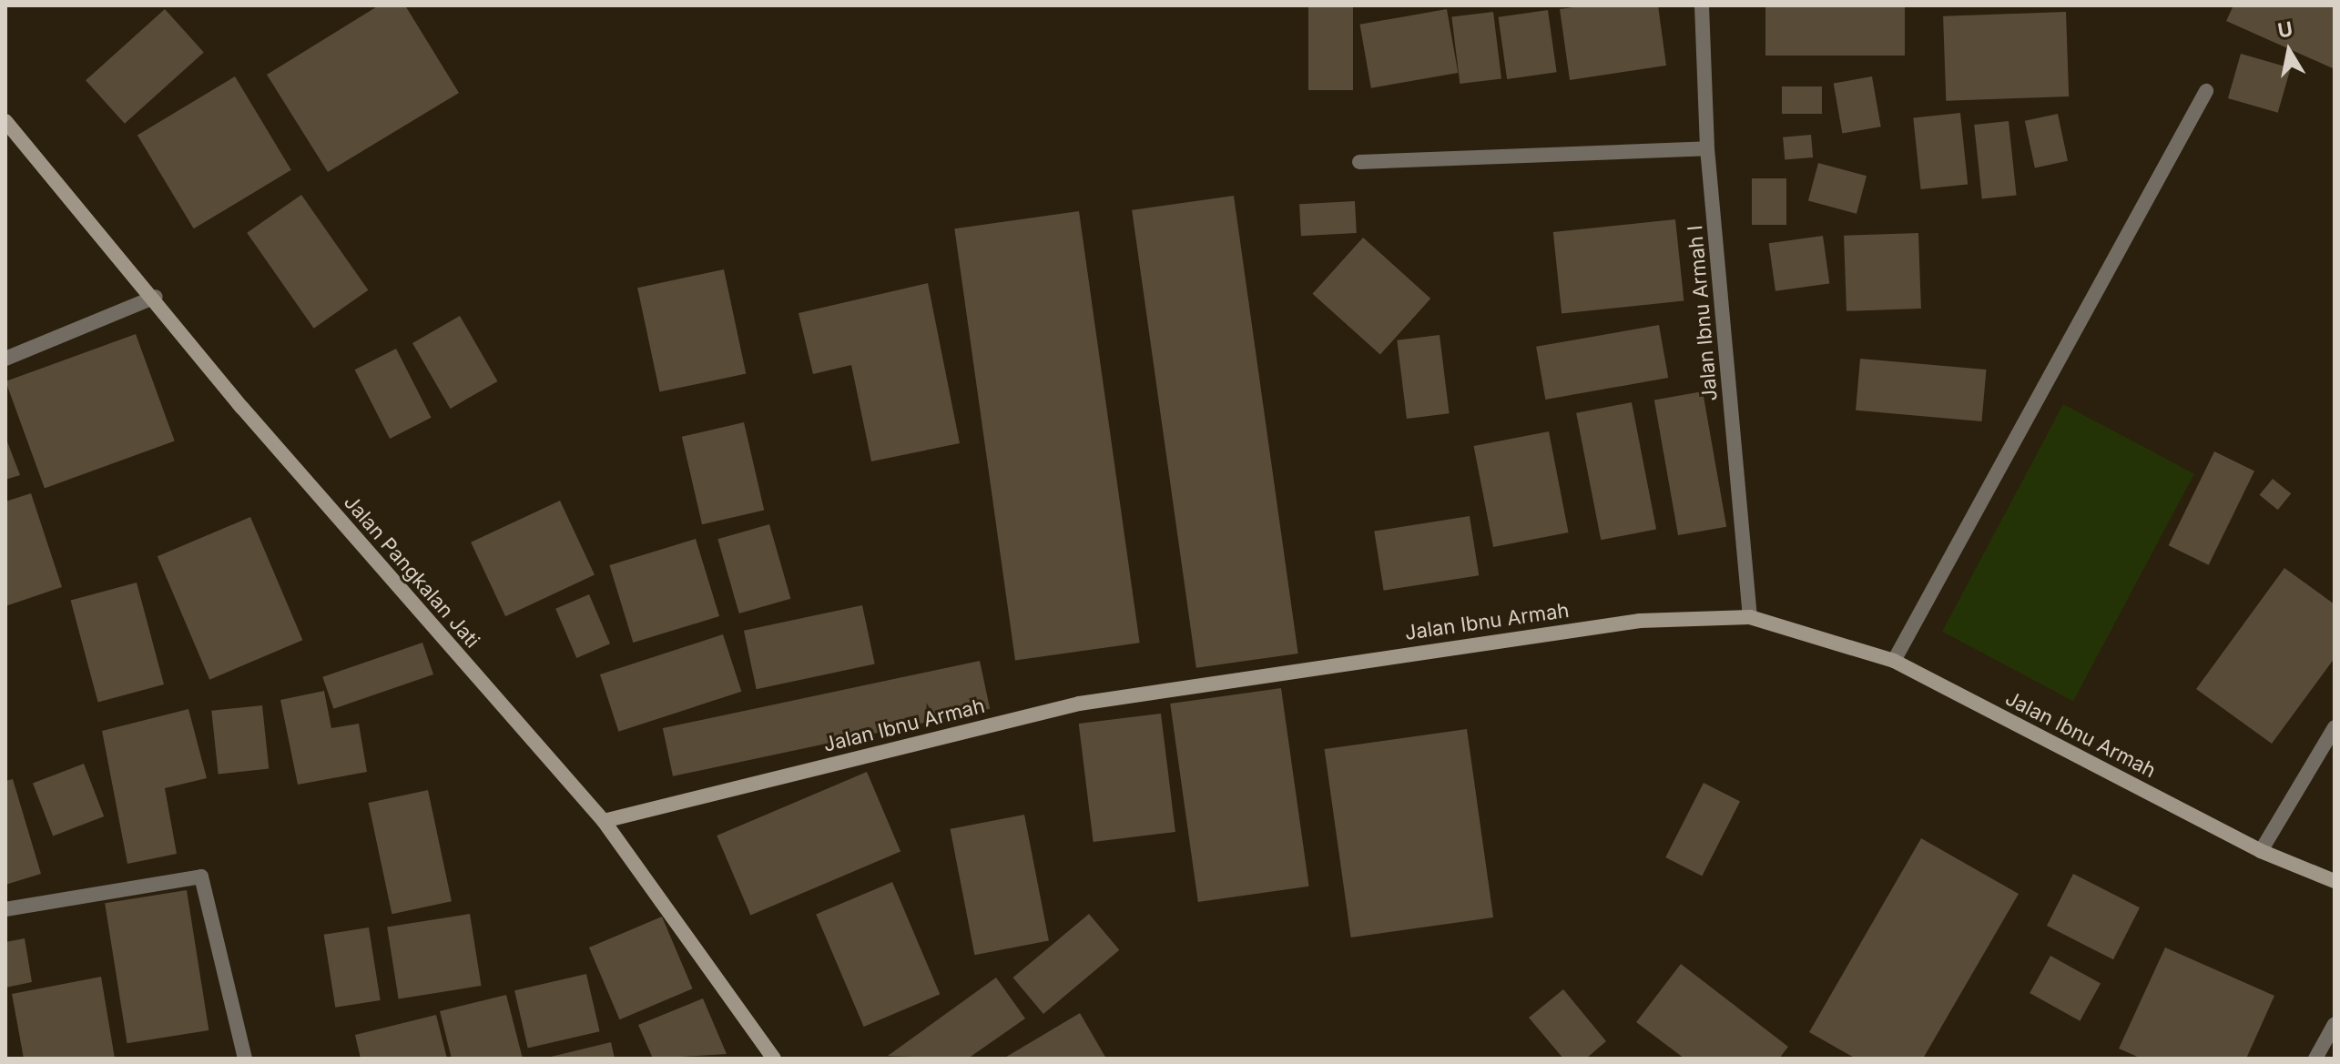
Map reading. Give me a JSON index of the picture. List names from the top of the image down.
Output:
{
  "streets": {
    "street": ["Jalan Ibnu Armah I", "Jalan Pangkalan Jati", "Jalan Ibnu Armah"]
  },
  "crossings": [
    ["Jalan Ibnu Armah I", "Jalan Ibnu Armah"],
    ["Jalan Pangkalan Jati", "Jalan Ibnu Armah"]
  ],
  "north": "top"
}
